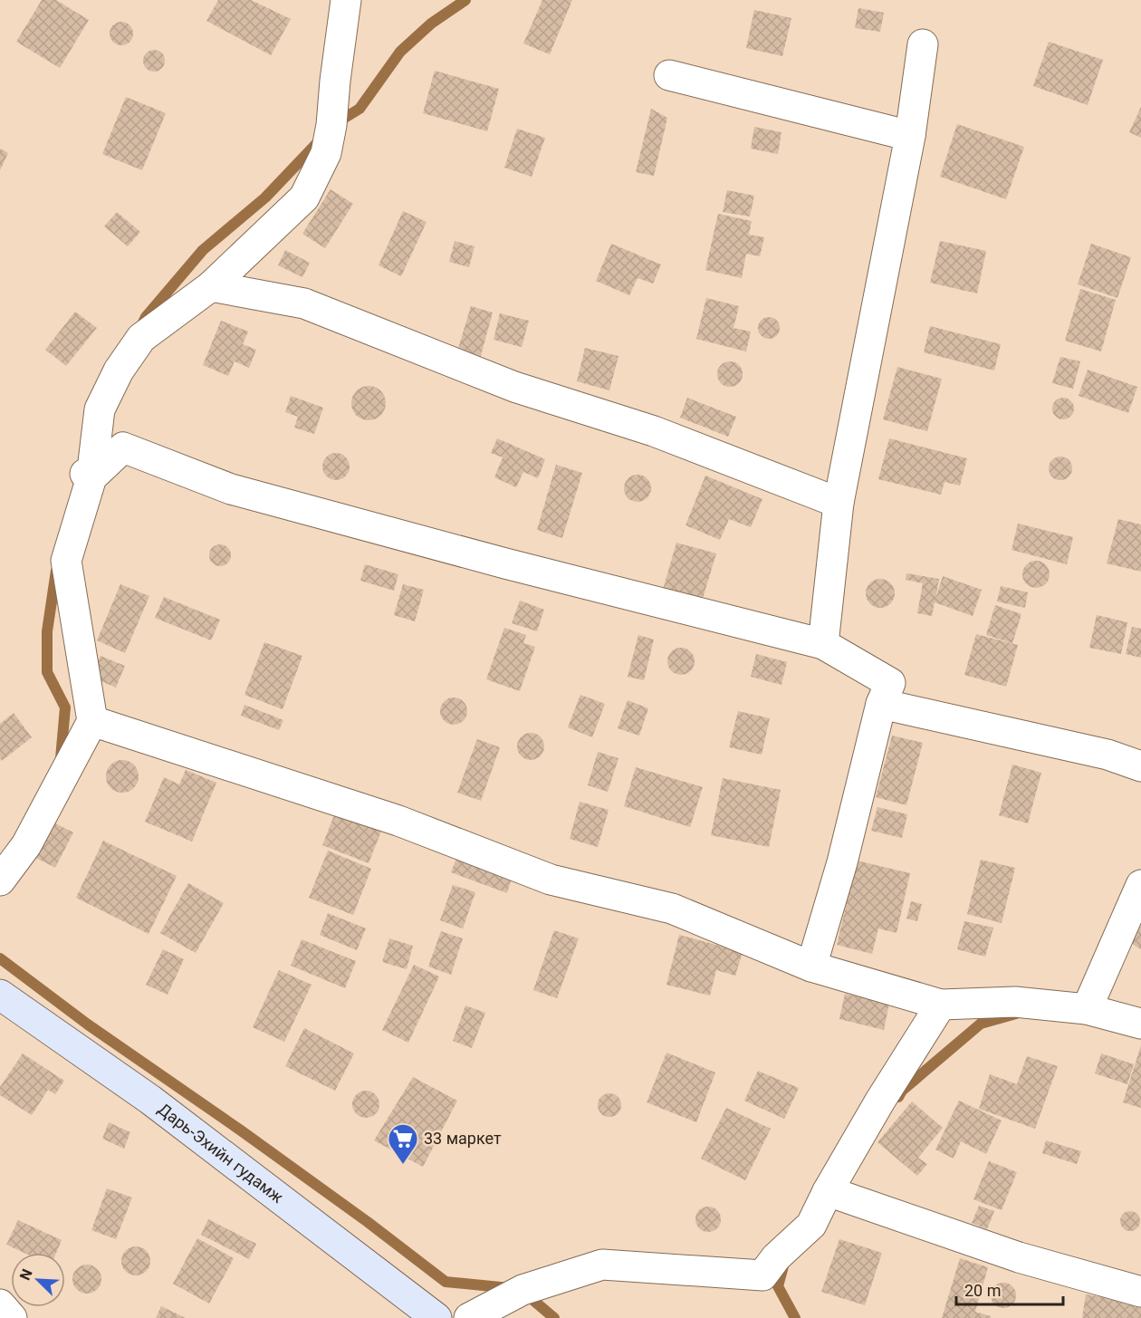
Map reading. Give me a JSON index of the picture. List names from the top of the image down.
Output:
{
  "streets": {
    "main road": ["Дарь-Эхийн гудамж"]
  },
  "places": {
    "supermarket": ["33 маркет"]
  },
  "scale_bar": "20 m",
  "north": "top left"
}
